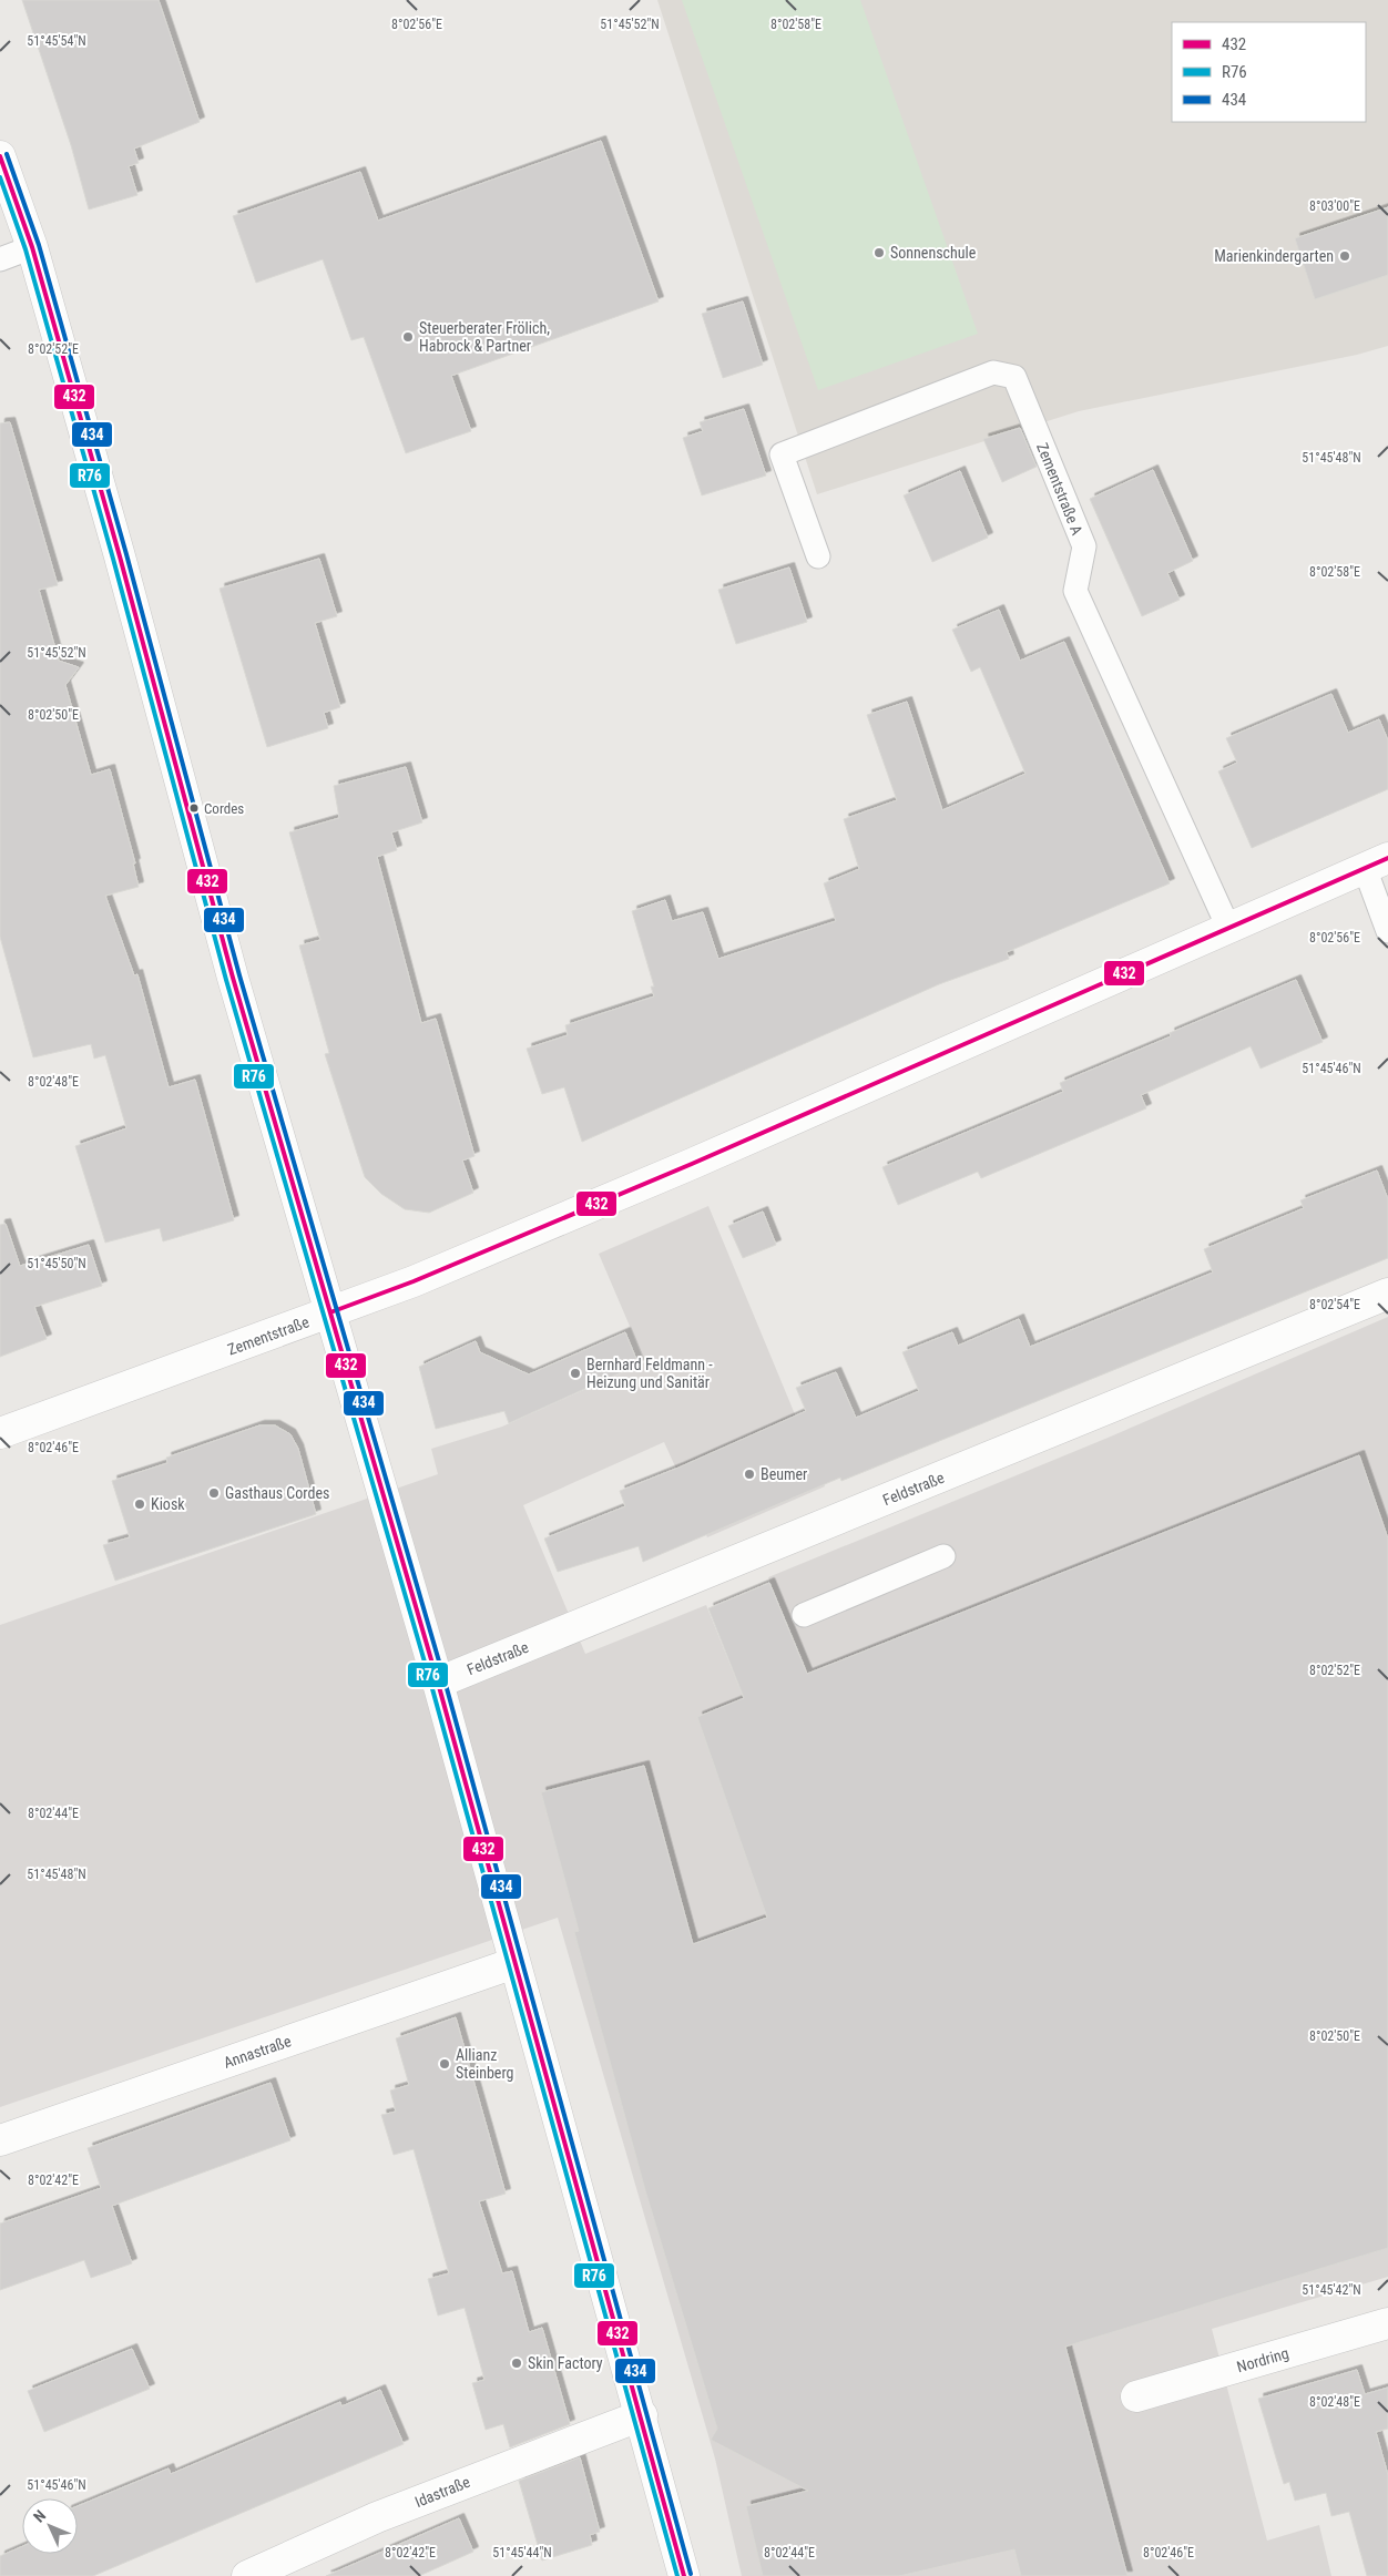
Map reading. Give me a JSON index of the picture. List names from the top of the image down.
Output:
{
  "streets": {
    "street": [
      "Zementstraße",
      "Feldstraße",
      "Annastraße",
      "Nordring",
      "Idastraße"
    ],
    "lane": ["Zementstraße A"]
  },
  "crossings": [
    ["Zementstraße A", "Zementstraße"]
  ],
  "places": [
    "Sonnenschule",
    "Marienkindergarten",
    "Steuerberater Frölich, Habrock & Partner",
    "Cordes",
    "Bernhard Feldmann - Heizung und Sanitär",
    "Beumer",
    "Gasthaus Cordes",
    "Kiosk",
    "Allianz Steinberg",
    "Skin Factory"
  ],
  "lines": ["transit line 434", "transit line 432", "transit line R76"],
  "legend": ["432", "R76", "434"],
  "north": "top left",
  "coordinates": [
    "8°02'56\"E",
    "8°02'58\"E",
    "51°45'52\"N",
    "51°45'54\"N",
    "8°03'00\"E",
    "8°02'52\"E",
    "51°45'48\"N",
    "8°02'50\"E",
    "51°45'46\"N",
    "8°02'48\"E",
    "51°45'50\"N",
    "8°02'54\"E",
    "8°02'46\"E",
    "8°02'44\"E",
    "8°02'42\"E",
    "51°45'42\"N",
    "51°45'44\"N"
  ]
}
